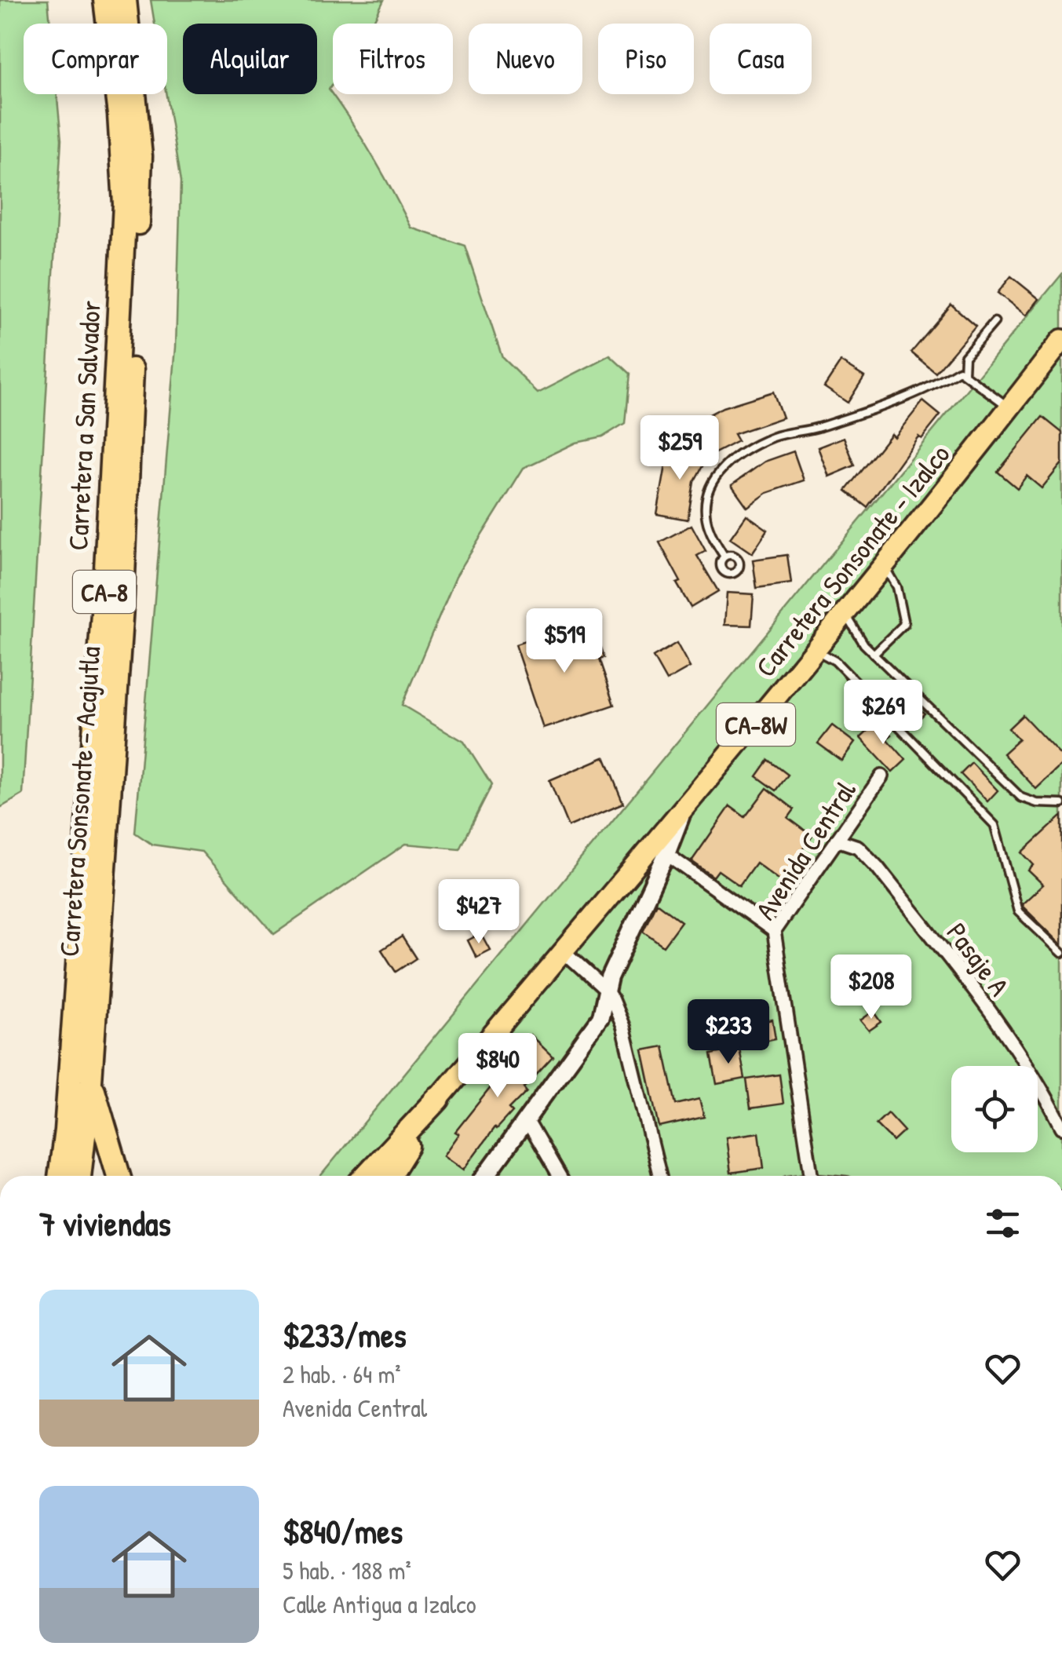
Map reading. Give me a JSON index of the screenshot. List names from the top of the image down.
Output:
{
  "streets": {
    "highway": ["Carretera a San Salvador", "CA-8", "Carretera Sonsonate - Acajutla"],
    "main road": ["Carretera Sonsonate - Izalco", "CA-8W"],
    "street": ["Avenida Central", "Pasaje A"]
  },
  "crossings": [
    ["Avenida Central", "Pasaje A"]
  ],
  "page": {
    "chip": [
      "Comprar",
      "Alquilar",
      "Filtros",
      "Nuevo",
      "Piso",
      "Casa"
    ],
    "price": [
      "$259",
      "$519",
      "$269",
      "$427",
      "$208",
      "$233",
      "$840"
    ],
    "heading": "7 viviendas",
    "list": [
      {
        "name": "$233/mes",
        "note": "2 hab. · 64 m² · Avenida Central"
      },
      {
        "name": "$840/mes",
        "note": "5 hab. · 188 m² · Calle Antigua a Izalco"
      }
    ]
  }
}
